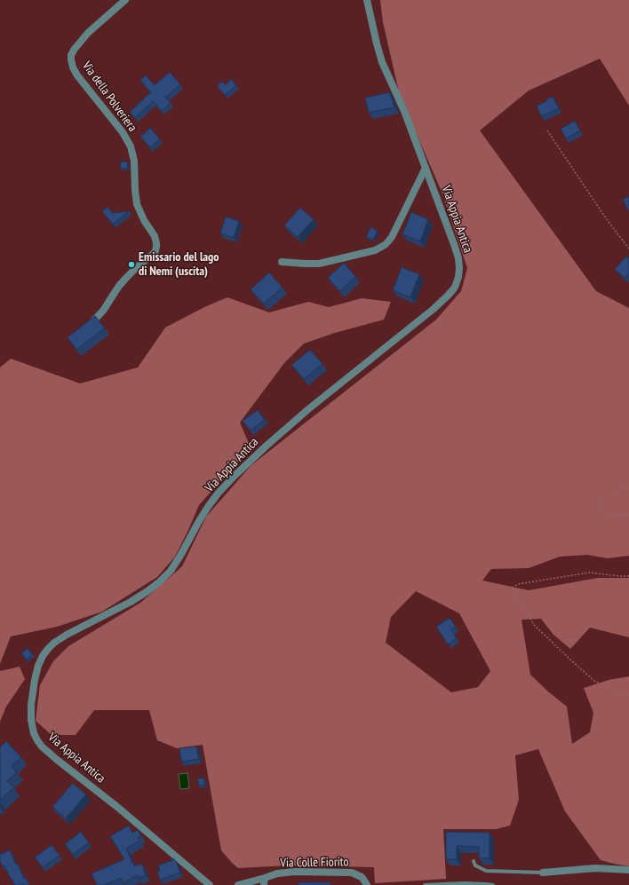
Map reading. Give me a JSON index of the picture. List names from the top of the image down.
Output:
{
  "streets": {
    "street": ["Via della Polveriera", "Via Appia Antica", "Via Colle Fiorito"]
  },
  "places": ["Emissario del lago di Nemi (uscita)"]
}
